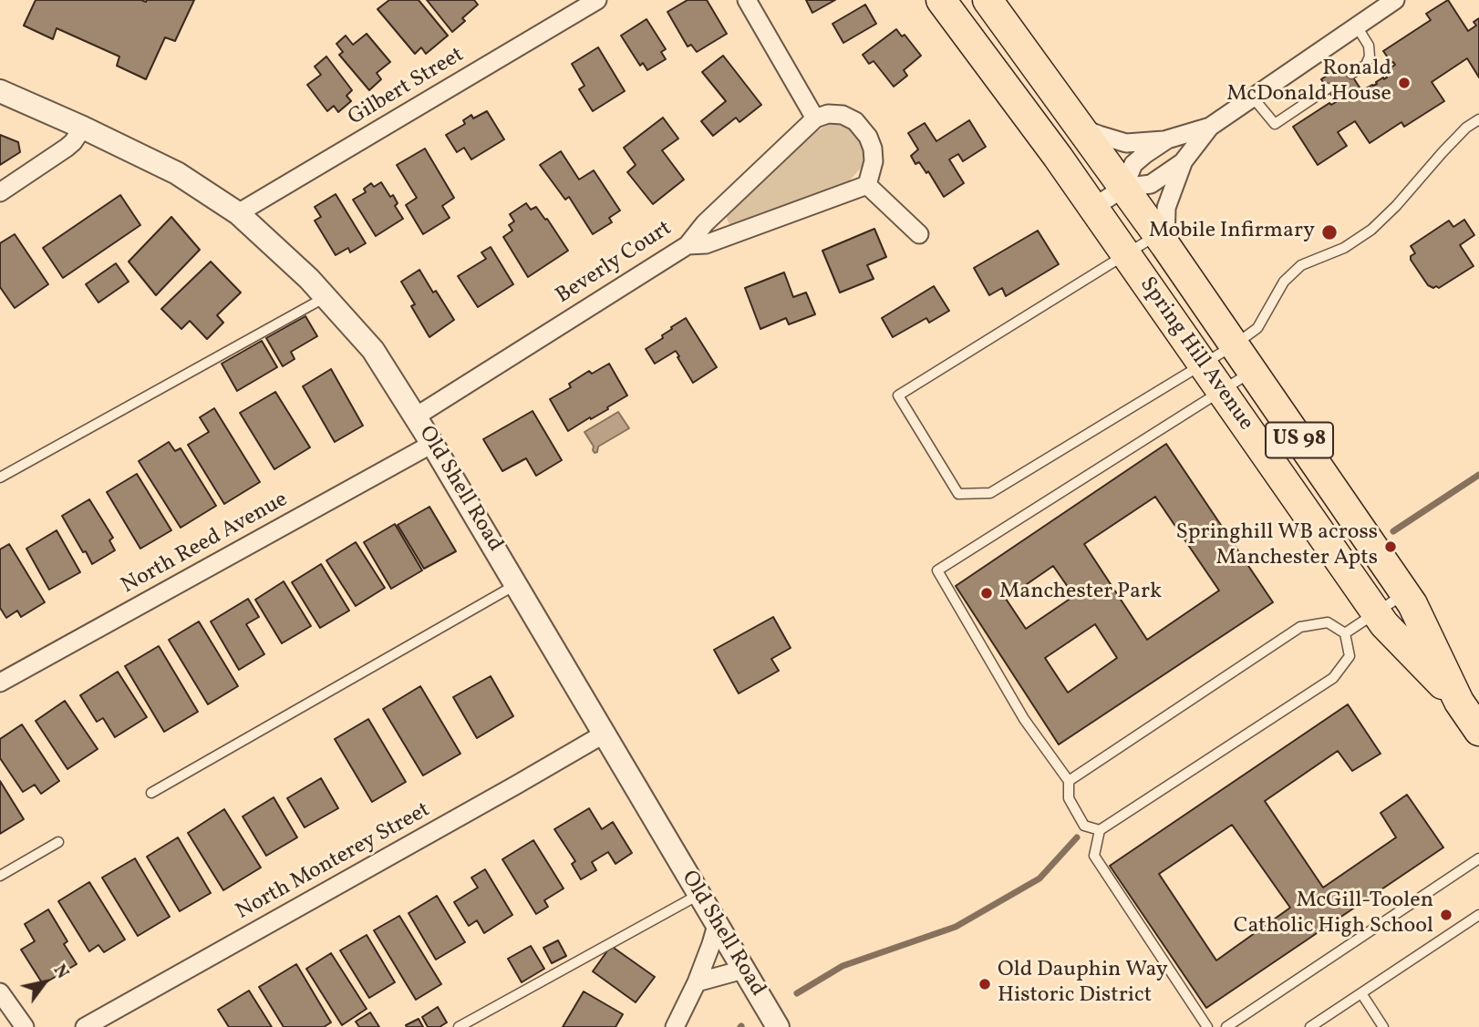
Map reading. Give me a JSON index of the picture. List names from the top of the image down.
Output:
{
  "streets": {
    "main road": ["Spring Hill Avenue", "US 98"],
    "street": [
      "Gilbert Street",
      "Beverly Court",
      "Old Shell Road",
      "North Reed Avenue",
      "North Monterey Street"
    ]
  },
  "crossings": [
    ["Gilbert Street", "Old Shell Road"],
    ["Beverly Court", "Old Shell Road"],
    ["Old Shell Road", "North Reed Avenue"],
    ["Old Shell Road", "North Monterey Street"]
  ],
  "places": [
    "Ronald McDonald House",
    "Mobile Infirmary",
    "Springhill WB across Manchester Apts",
    "Manchester Park",
    "McGill-Toolen Catholic High School",
    "Old Dauphin Way Historic District"
  ],
  "north": "top right"
}
